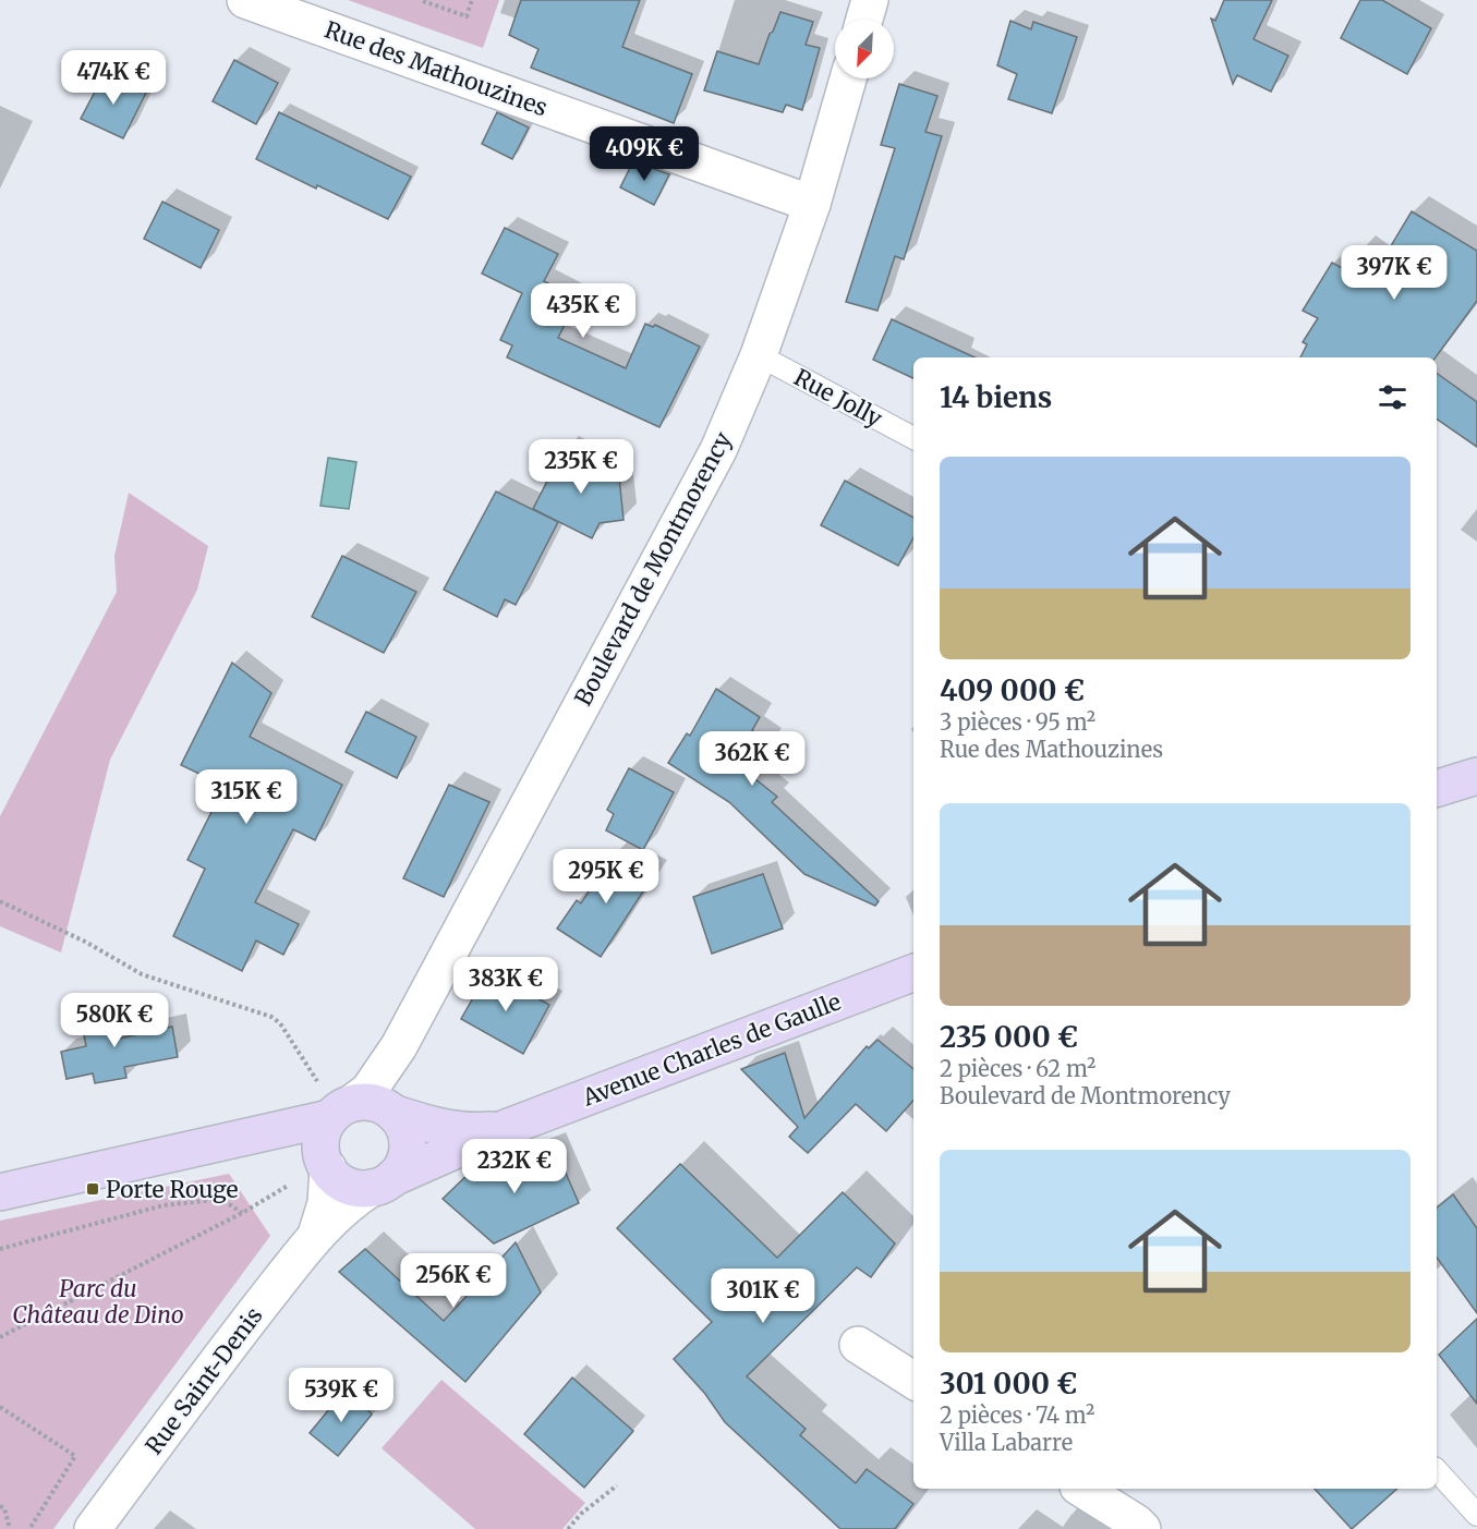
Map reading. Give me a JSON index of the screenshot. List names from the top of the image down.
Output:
{
  "streets": {
    "main road": ["Avenue Charles de Gaulle"],
    "street": ["Rue des Mathouzines", "Boulevard de Montmorency", "Rue Saint-Denis"],
    "lane": ["Rue Jolly"]
  },
  "crossings": [
    ["Rue des Mathouzines", "Boulevard de Montmorency"],
    ["Rue Jolly", "Boulevard de Montmorency"],
    ["Boulevard de Montmorency", "Avenue Charles de Gaulle"],
    ["Boulevard de Montmorency", "Rue Saint-Denis"],
    ["Avenue Charles de Gaulle", "Rue Saint-Denis"]
  ],
  "parks": ["Parc du Château de Dino"],
  "places": {
    "transit": ["Porte Rouge"]
  },
  "north": "bottom left",
  "page": {
    "price": [
      "474K €",
      "409K €",
      "397K €",
      "435K €",
      "235K €",
      "362K €",
      "315K €",
      "295K €",
      "383K €",
      "580K €",
      "232K €",
      "256K €",
      "301K €",
      "539K €"
    ],
    "heading": "14 biens",
    "list": [
      {
        "name": "409 000 €",
        "note": "3 pièces · 95 m² · Rue des Mathouzines"
      },
      {
        "name": "235 000 €",
        "note": "2 pièces · 62 m² · Boulevard de Montmorency"
      },
      {
        "name": "301 000 €",
        "note": "2 pièces · 74 m² · Villa Labarre"
      }
    ]
  }
}
